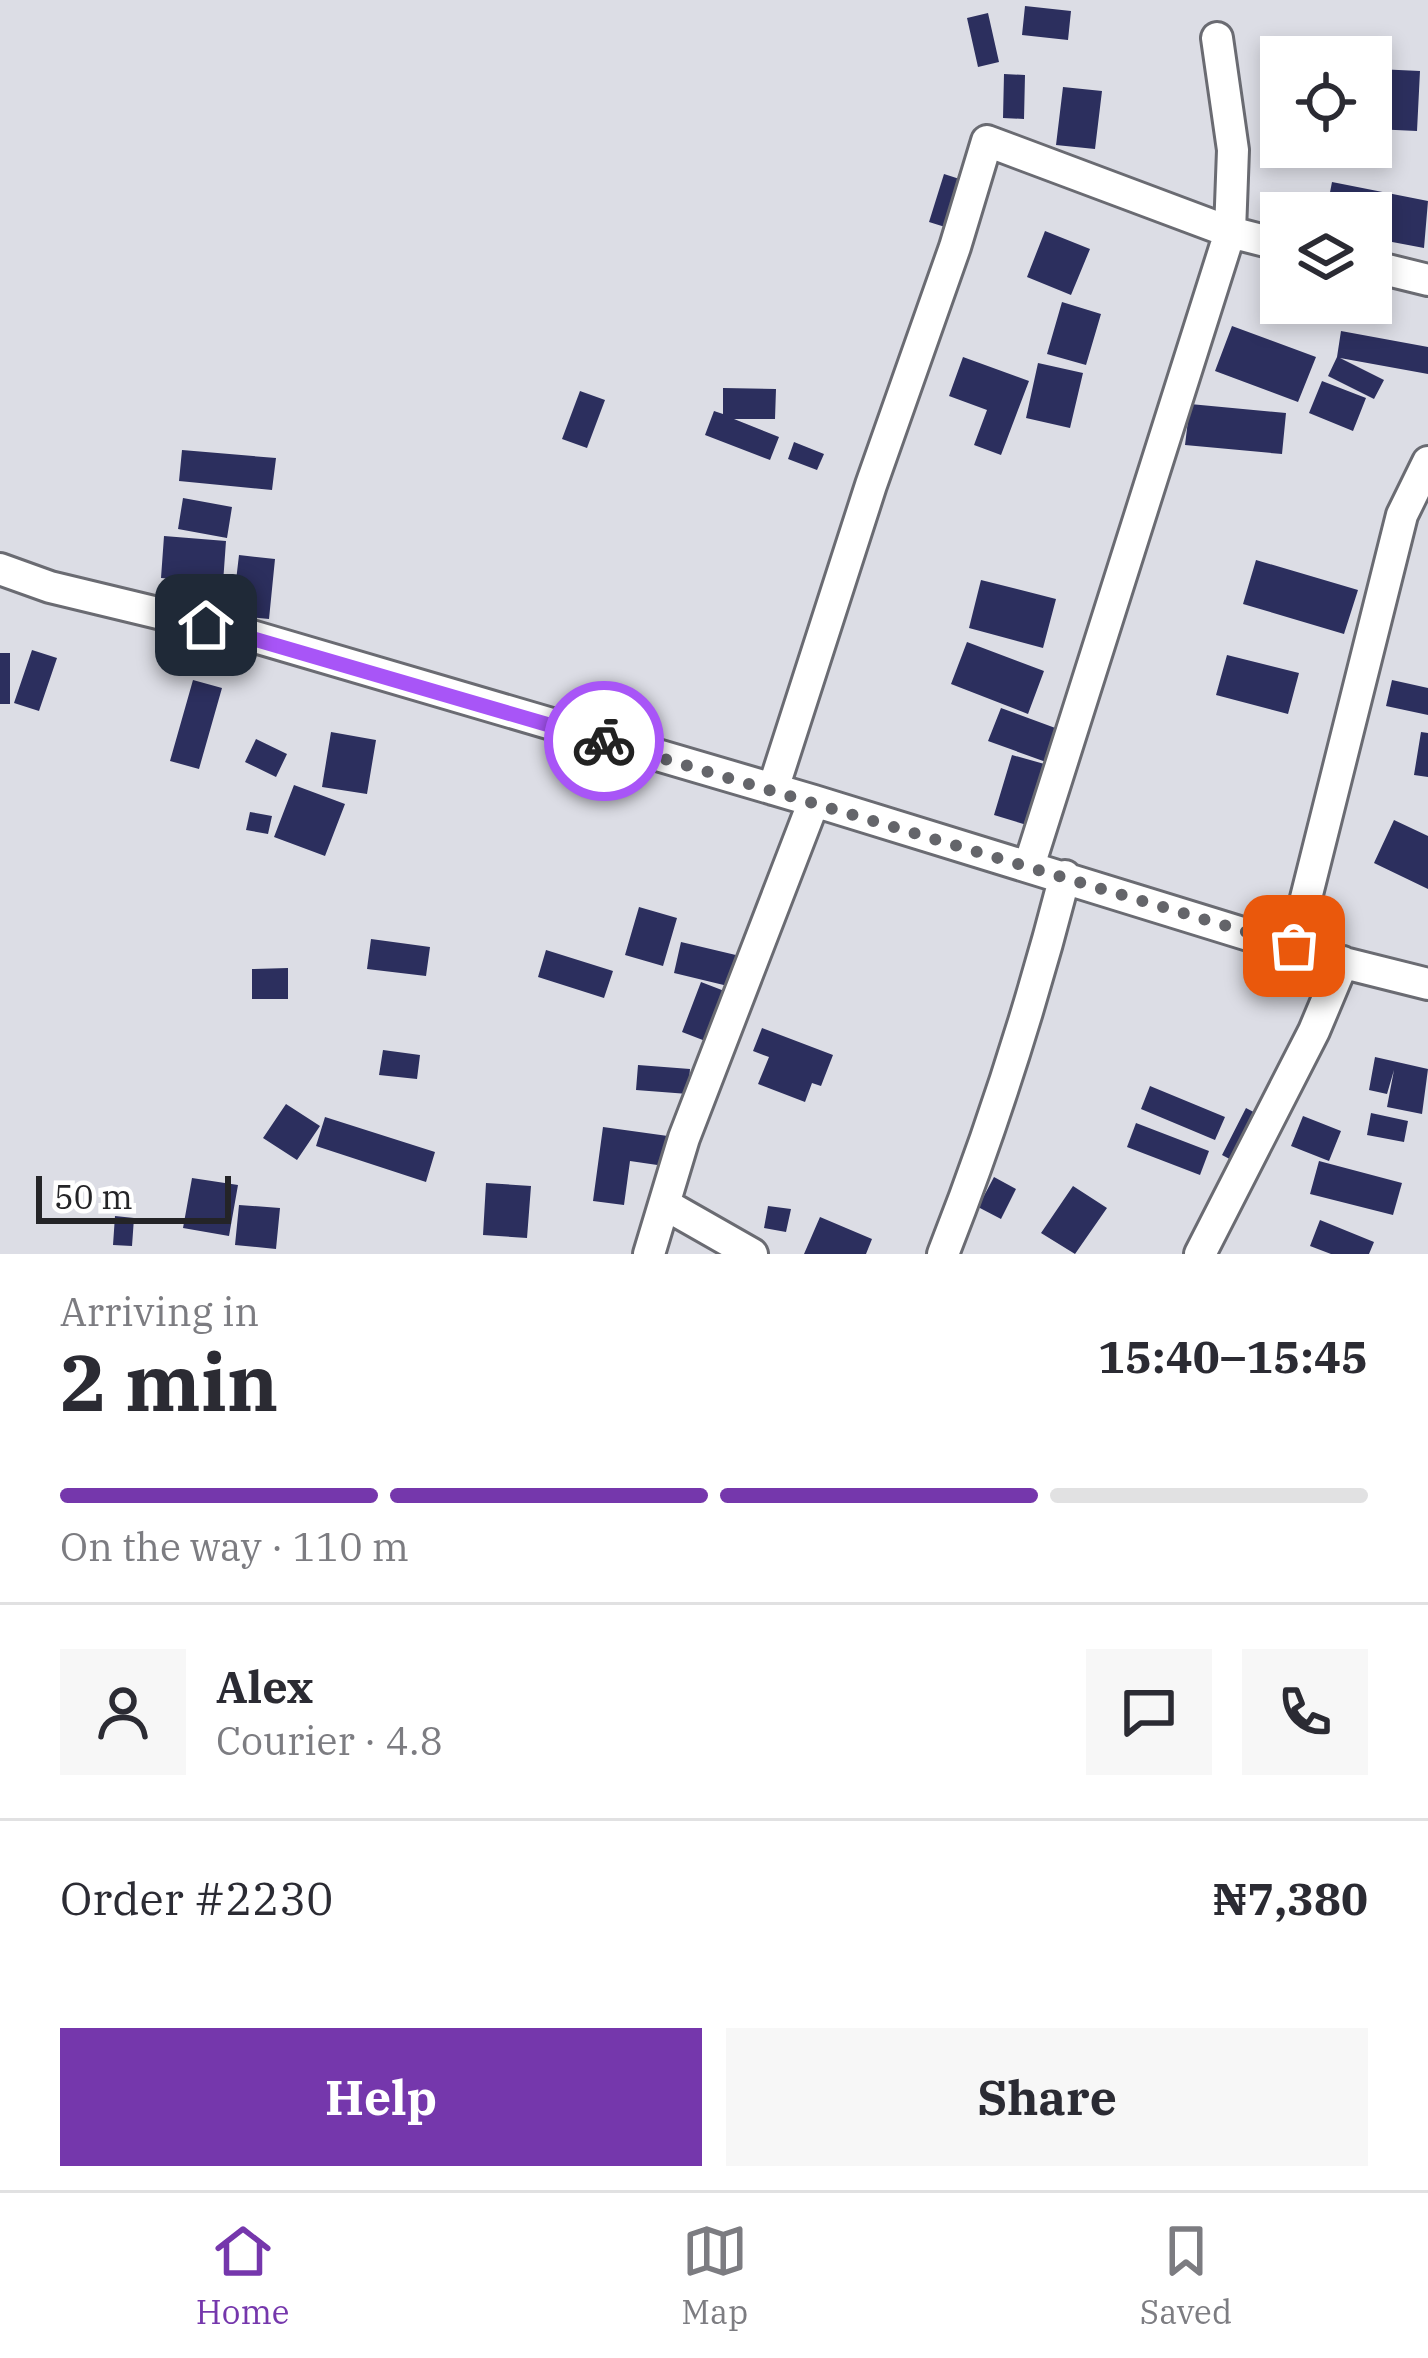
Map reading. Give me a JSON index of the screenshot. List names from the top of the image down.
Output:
{
  "scale_bar": "50 m",
  "page": {
    "scale": "50 m",
    "heading": ["2 min", "Arriving in", "15:40–15:45"],
    "panel": [
      "Alex",
      "Courier · 4.8",
      "Order #2230",
      "₦7,380"
    ],
    "bar": "On the way · 110 m",
    "buttons": ["Help", "Share"],
    "tabs": ["Home", "Map", "Saved"]
  }
}
